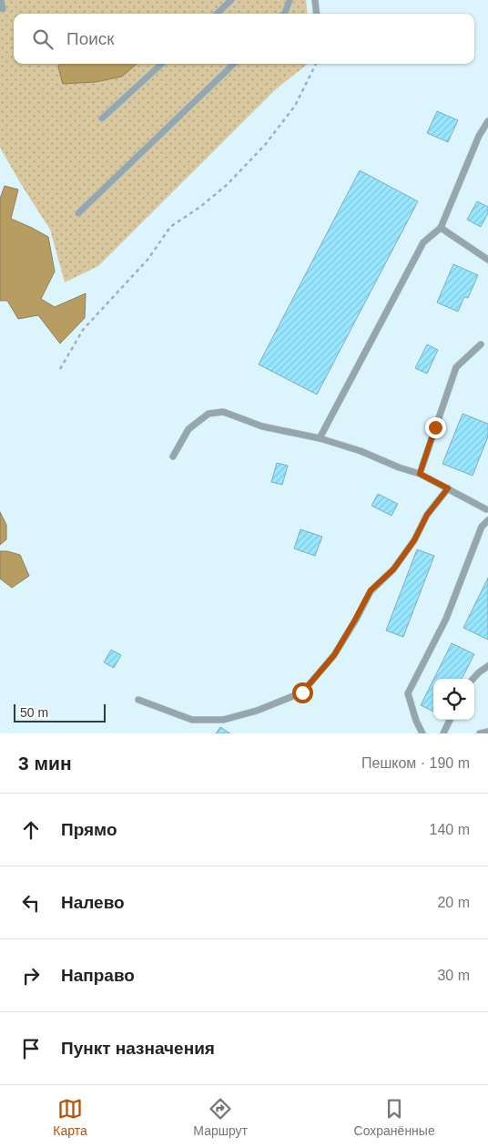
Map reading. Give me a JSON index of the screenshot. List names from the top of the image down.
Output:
{
  "scale_bar": "50 m",
  "page": {
    "search": "Поиск",
    "scale": "50 m",
    "heading": ["3 мин", "Пешком · 190 m"],
    "list": [
      ["Прямо", "140 m"],
      ["Налево", "20 m"],
      ["Направо", "30 m"],
      "Пункт назначения"
    ],
    "nav": ["Карта", "Маршрут", "Сохранённые"]
  }
}
